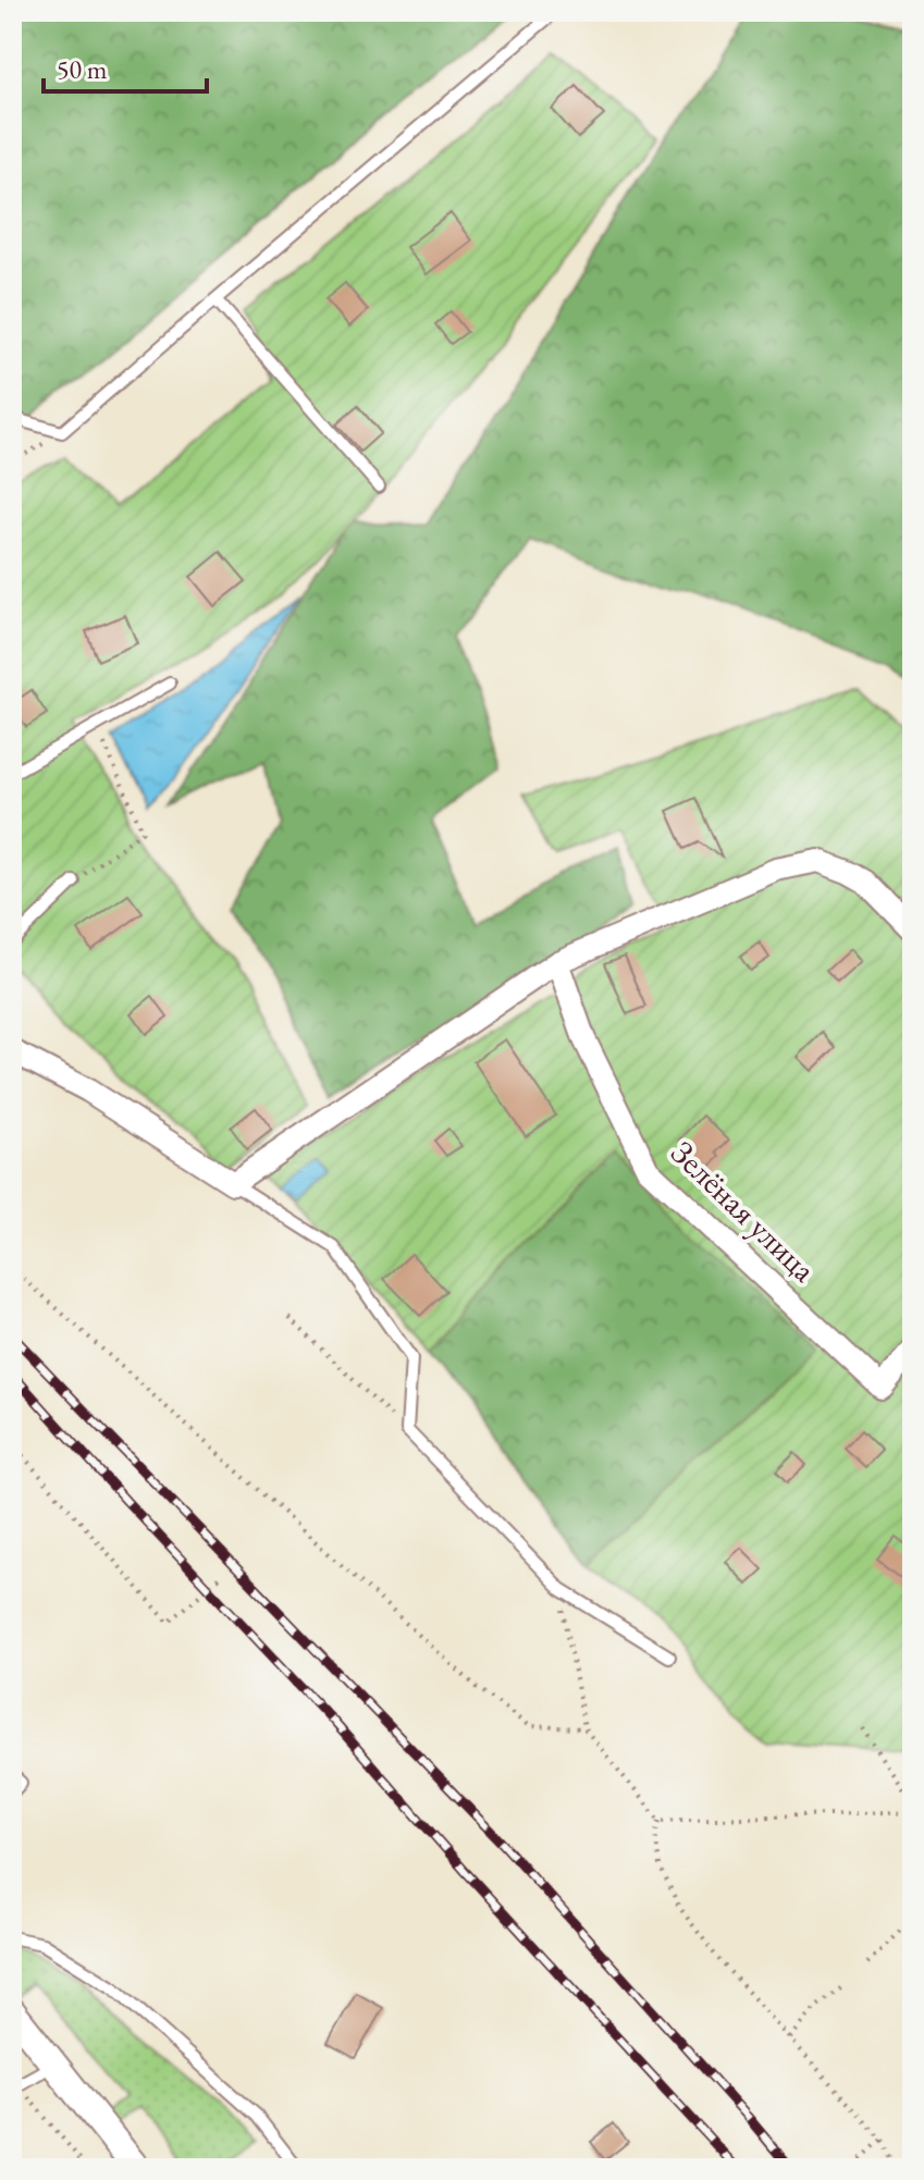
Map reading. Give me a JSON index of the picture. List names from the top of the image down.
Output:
{
  "streets": {
    "street": ["Зелёная улица"]
  },
  "scale_bar": "50 m"
}
